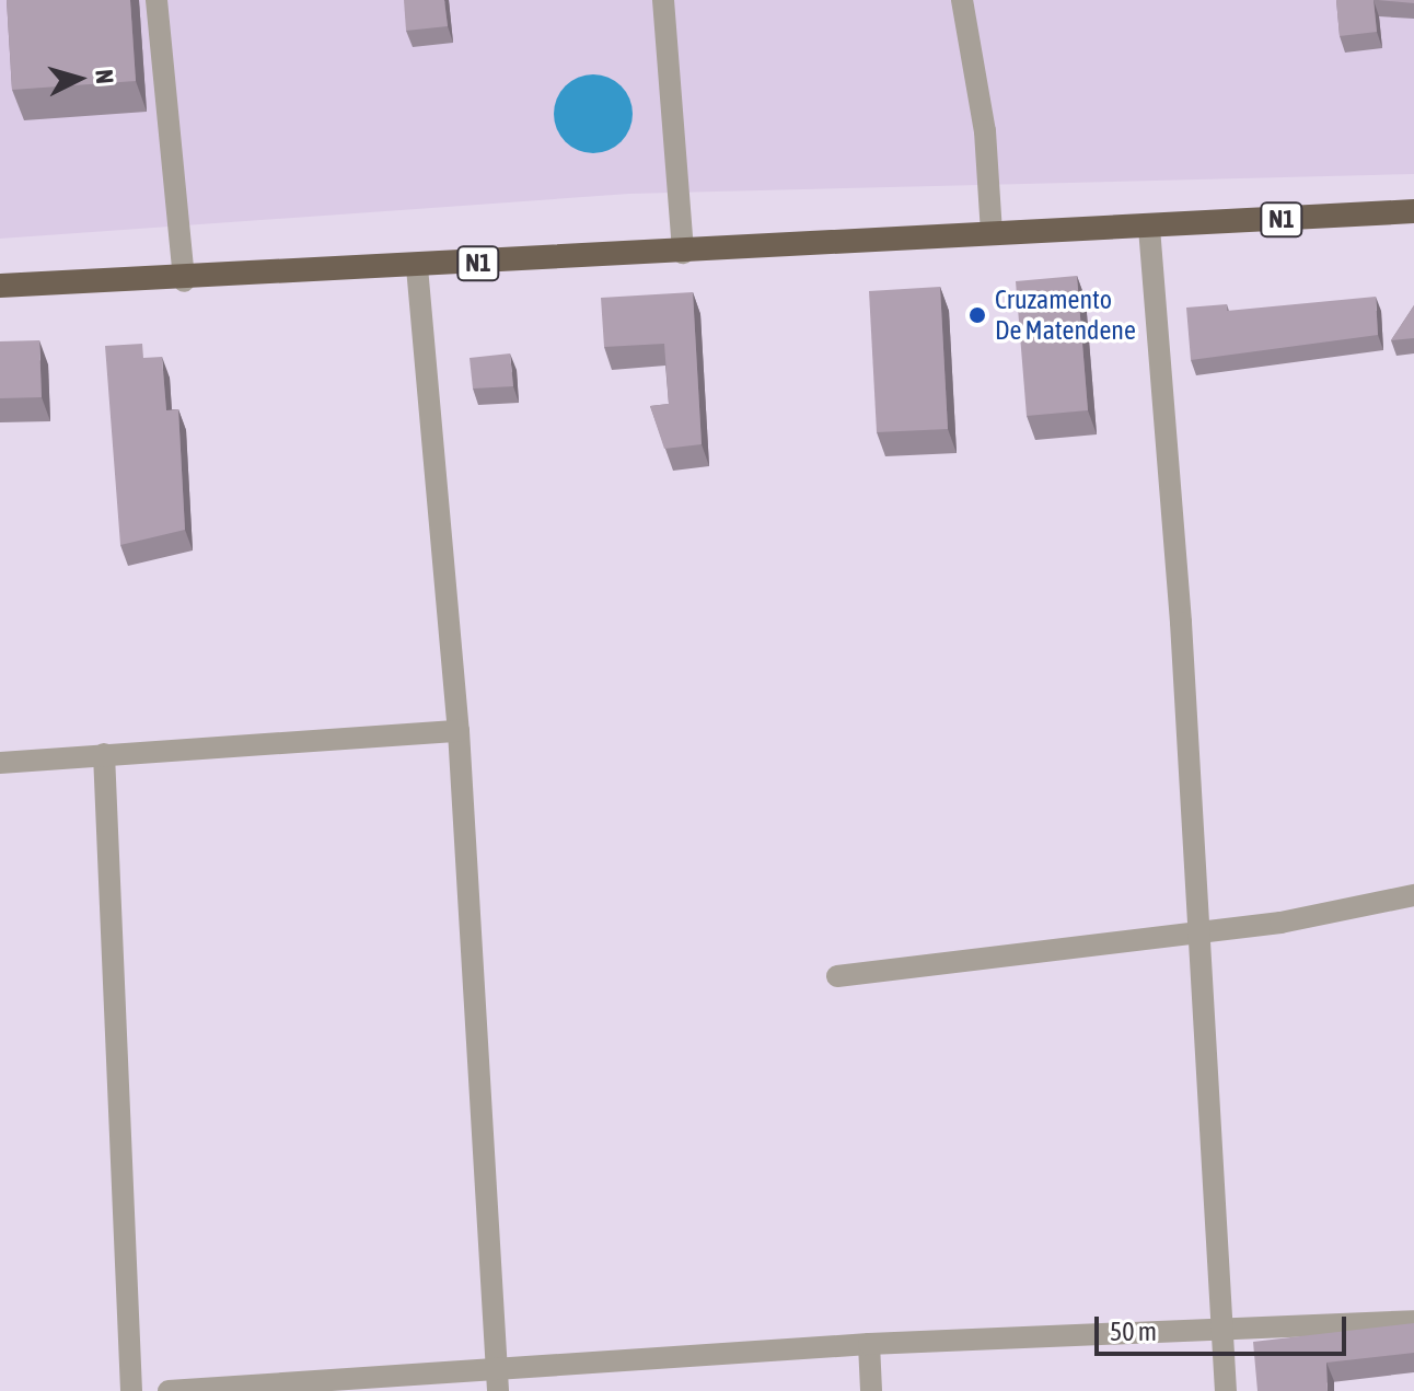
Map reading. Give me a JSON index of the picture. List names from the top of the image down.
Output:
{
  "streets": {
    "highway": ["N1"]
  },
  "places": ["Cruzamento De Matendene"],
  "scale_bar": "50 m",
  "north": "right"
}
